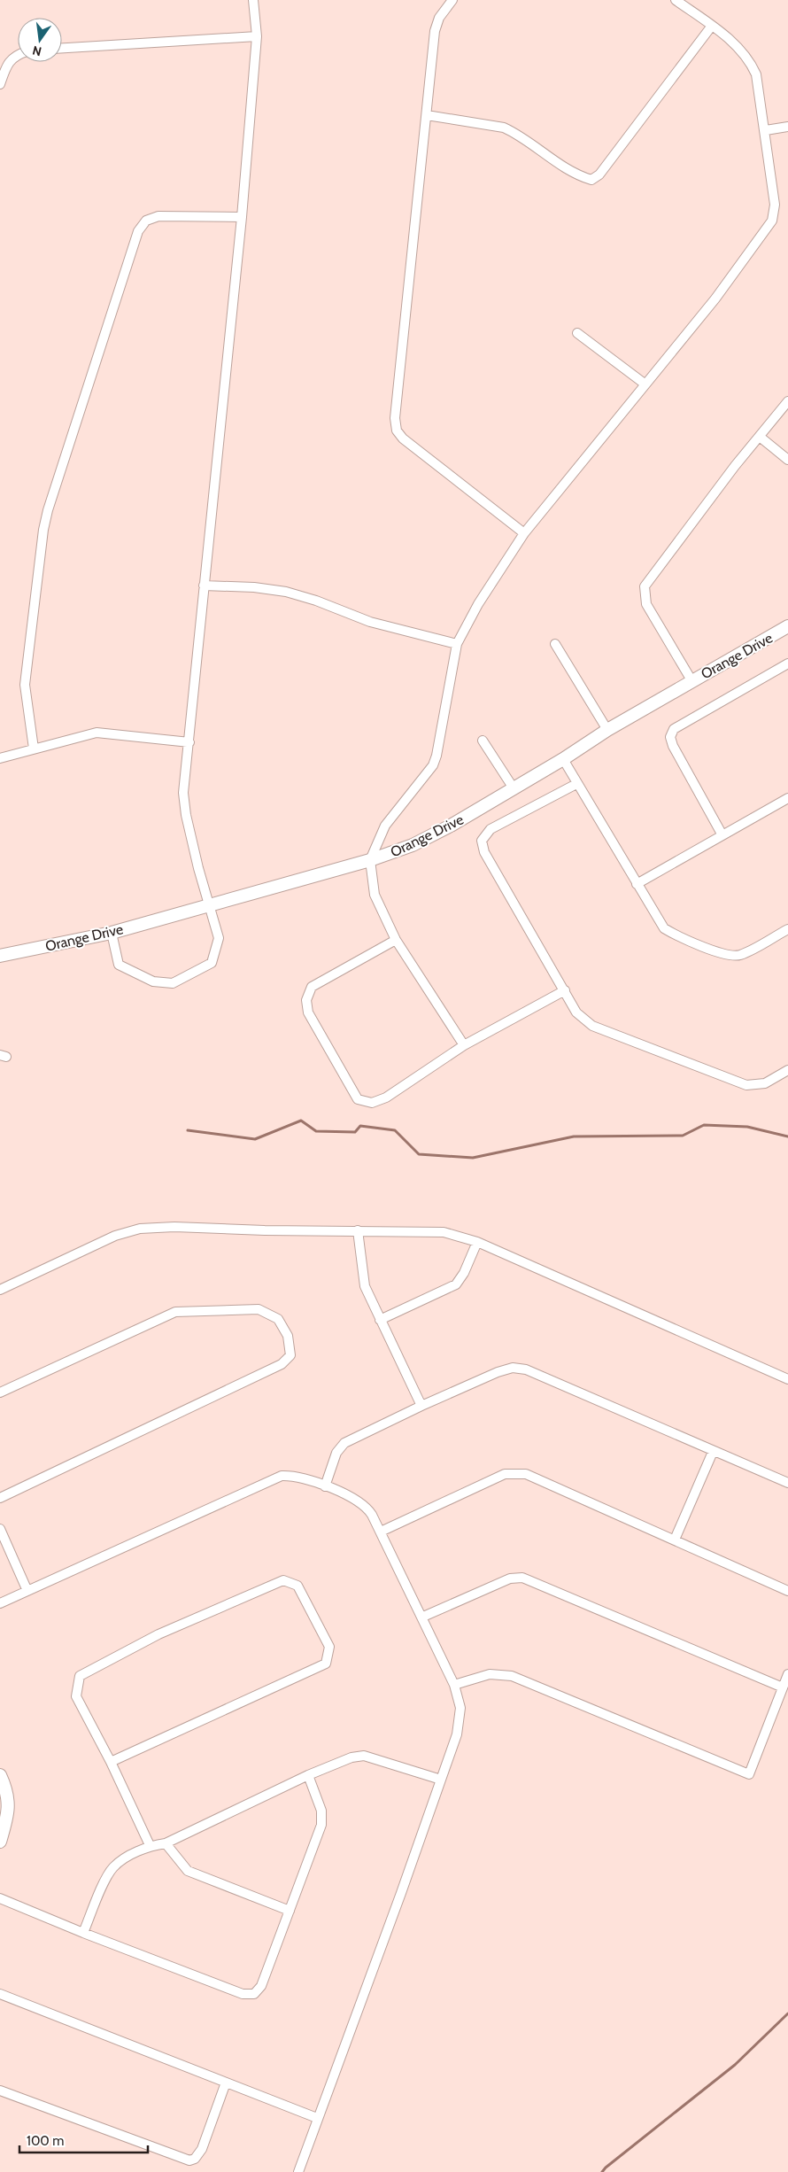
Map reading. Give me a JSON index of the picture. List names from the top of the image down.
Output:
{
  "streets": {
    "street": ["Orange Drive"]
  },
  "scale_bar": "100 m",
  "north": "bottom"
}
